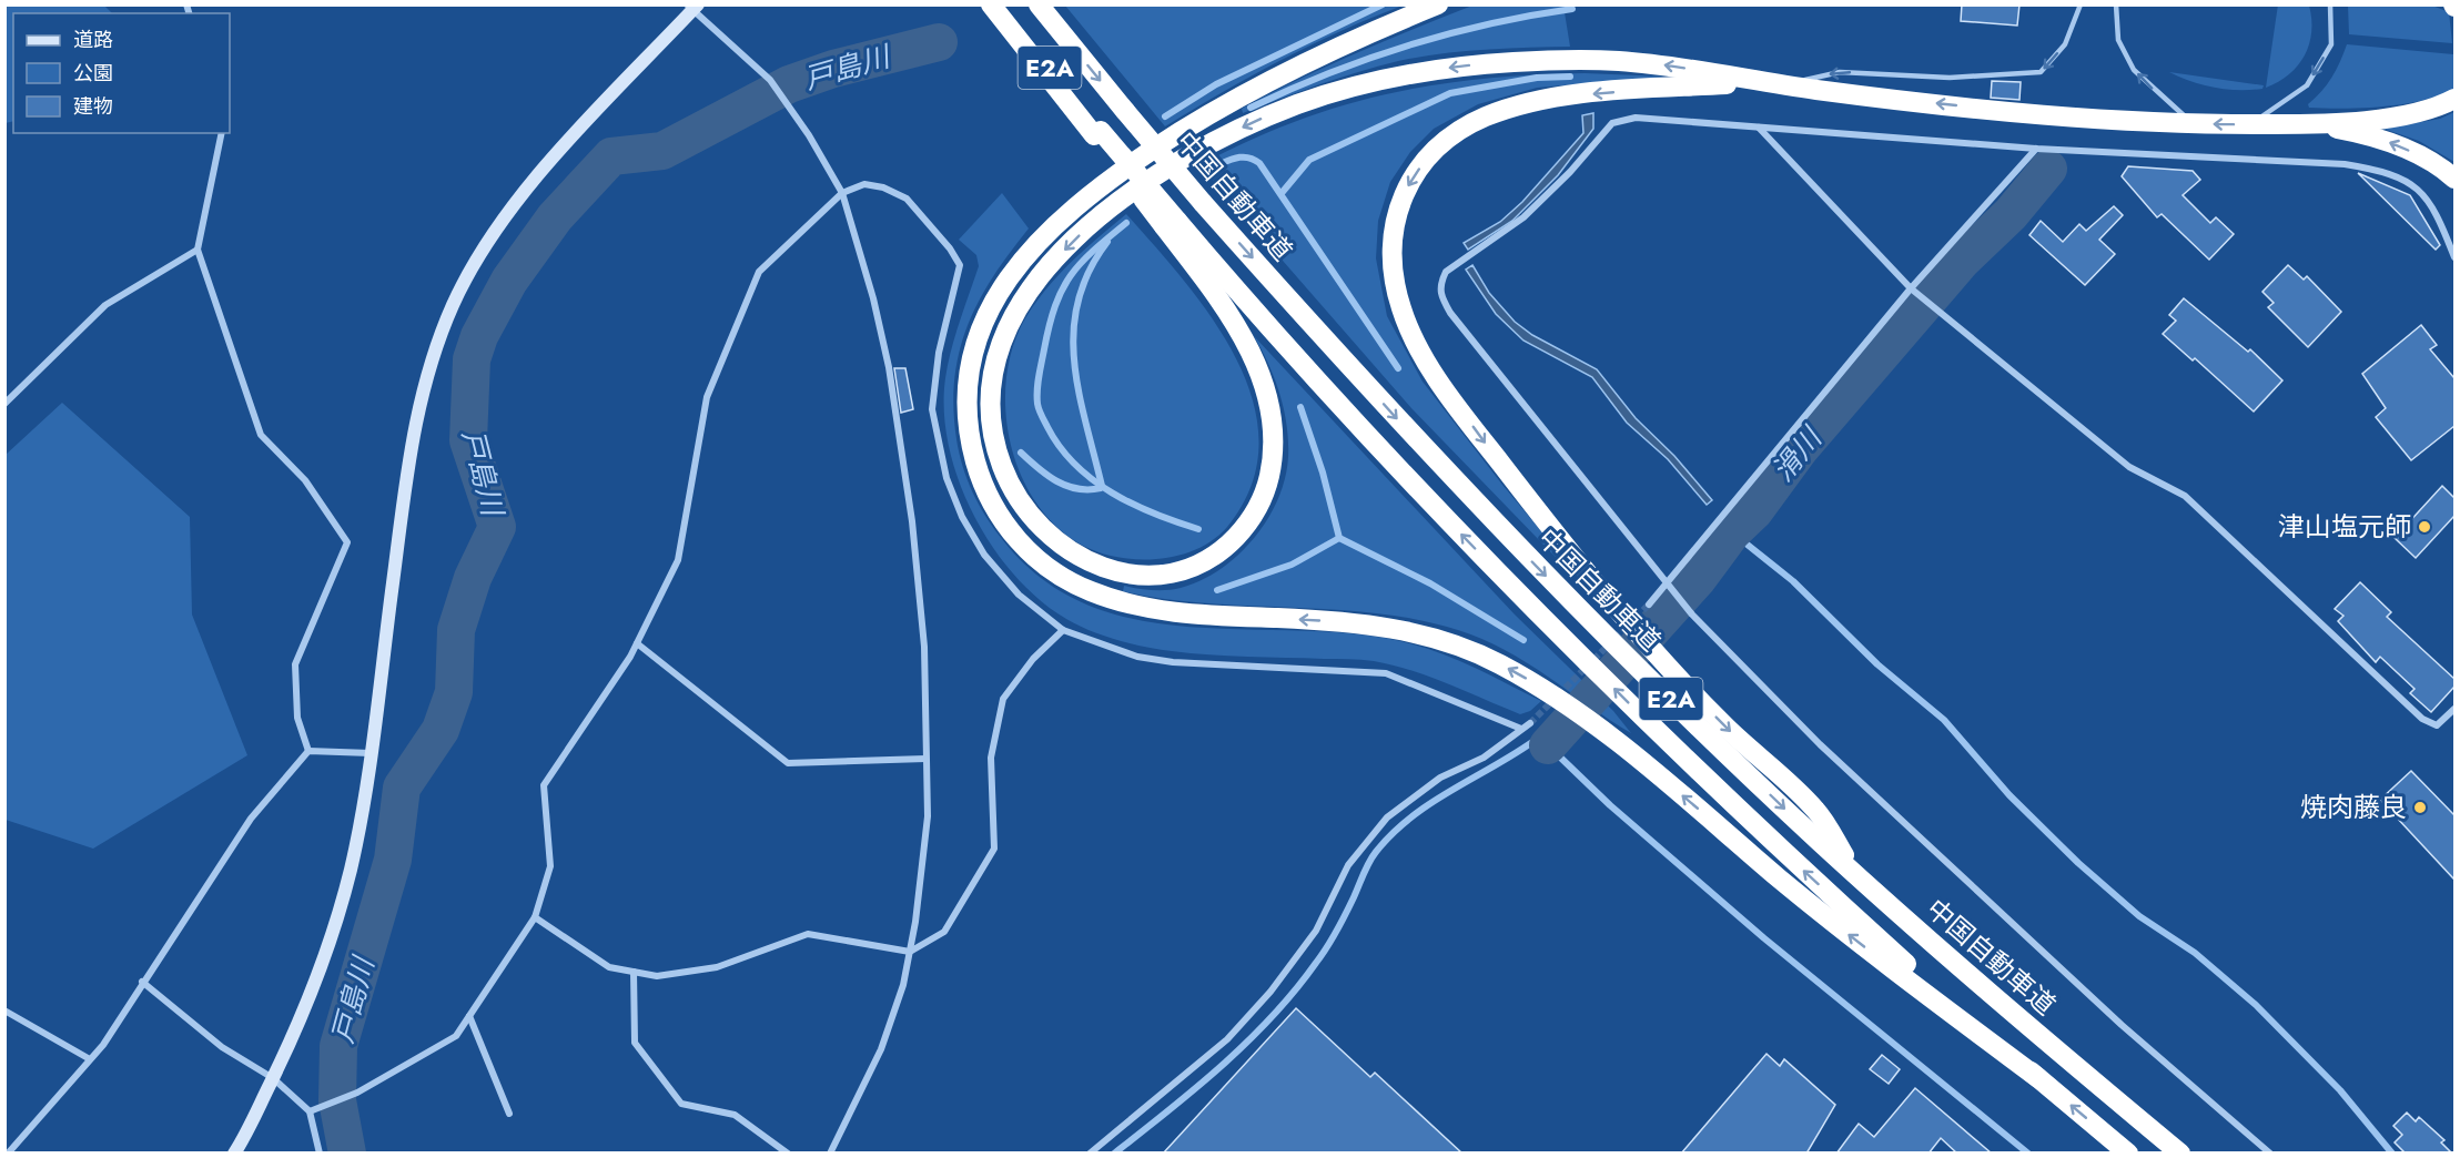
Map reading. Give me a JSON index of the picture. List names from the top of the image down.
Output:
{
  "streets": {
    "highway": ["E2A", "中国自動車道"]
  },
  "water": ["戸島川", "滑川"],
  "places": ["津山塩元師", "焼肉藤良"],
  "legend": ["道路", "公園", "建物"]
}
